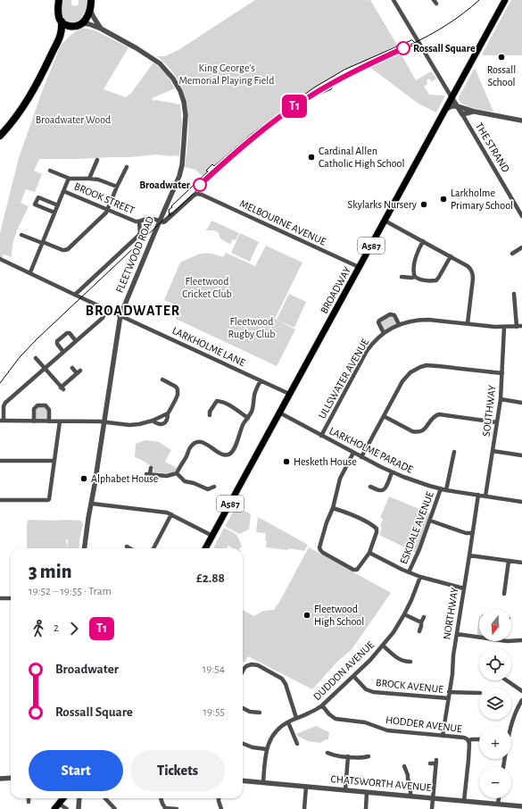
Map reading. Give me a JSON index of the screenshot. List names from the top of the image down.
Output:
{
  "streets": {
    "main road": ["A587", "BROADWAY"],
    "street": [
      "THE STRAND",
      "BROOK STREET",
      "MELBOURNE AVENUE",
      "FLEETWOOD ROAD",
      "LARKHOLME LANE",
      "ULLSWATER AVENUE",
      "SOUTHWAY",
      "LARKHOLME PARADE",
      "ESKDALE AVENUE",
      "NORTHWAY",
      "DUDDON AVENUE",
      "BROCK AVENUE",
      "HODDER AVENUE",
      "CHATSWORTH AVENUE"
    ]
  },
  "crossings": [
    ["THE STRAND", "BROADWAY"],
    ["BROOK STREET", "MELBOURNE AVENUE"],
    ["BROOK STREET", "FLEETWOOD ROAD"],
    ["BROOK STREET", "LARKHOLME LANE"],
    ["MELBOURNE AVENUE", "FLEETWOOD ROAD"],
    ["MELBOURNE AVENUE", "BROADWAY"],
    ["FLEETWOOD ROAD", "LARKHOLME LANE"],
    ["BROADWAY", "LARKHOLME LANE"],
    ["BROADWAY", "LARKHOLME PARADE"],
    ["ULLSWATER AVENUE", "SOUTHWAY"],
    ["ULLSWATER AVENUE", "LARKHOLME PARADE"],
    ["SOUTHWAY", "LARKHOLME PARADE"],
    ["LARKHOLME PARADE", "ESKDALE AVENUE"],
    ["LARKHOLME PARADE", "NORTHWAY"],
    ["NORTHWAY", "BROCK AVENUE"],
    ["NORTHWAY", "HODDER AVENUE"],
    ["DUDDON AVENUE", "BROCK AVENUE"],
    ["DUDDON AVENUE", "HODDER AVENUE"],
    ["DUDDON AVENUE", "CHATSWORTH AVENUE"],
    ["HODDER AVENUE", "CHATSWORTH AVENUE"]
  ],
  "districts": ["BROADWATER"],
  "parks": [
    "King George's Memorial Playing Field",
    "Broadwater Wood",
    "Fleetwood Cricket Club",
    "Fleetwood Rugby Club"
  ],
  "places": [
    "Rossall Square",
    "Rossall School",
    "Cardinal Allen Catholic High School",
    "Broadwater",
    "Larkholme Primary School",
    "Skylarks Nursery",
    "Hesketh House",
    "Alphabet House",
    "Fleetwood High School"
  ],
  "lines": ["tram line T1"],
  "north": "bottom",
  "page": {
    "on_map": "T1",
    "heading": ["3 min", "19:52 – 19:55 · Tram", "£2.88"],
    "map_buttons": ["+", "−"],
    "legs": ["2", "T1"],
    "list": [
      {
        "name": "Broadwater",
        "value": "19:54"
      },
      {
        "name": "Rossall Square",
        "value": "19:55"
      }
    ],
    "buttons": ["Start", "Tickets"]
  }
}
